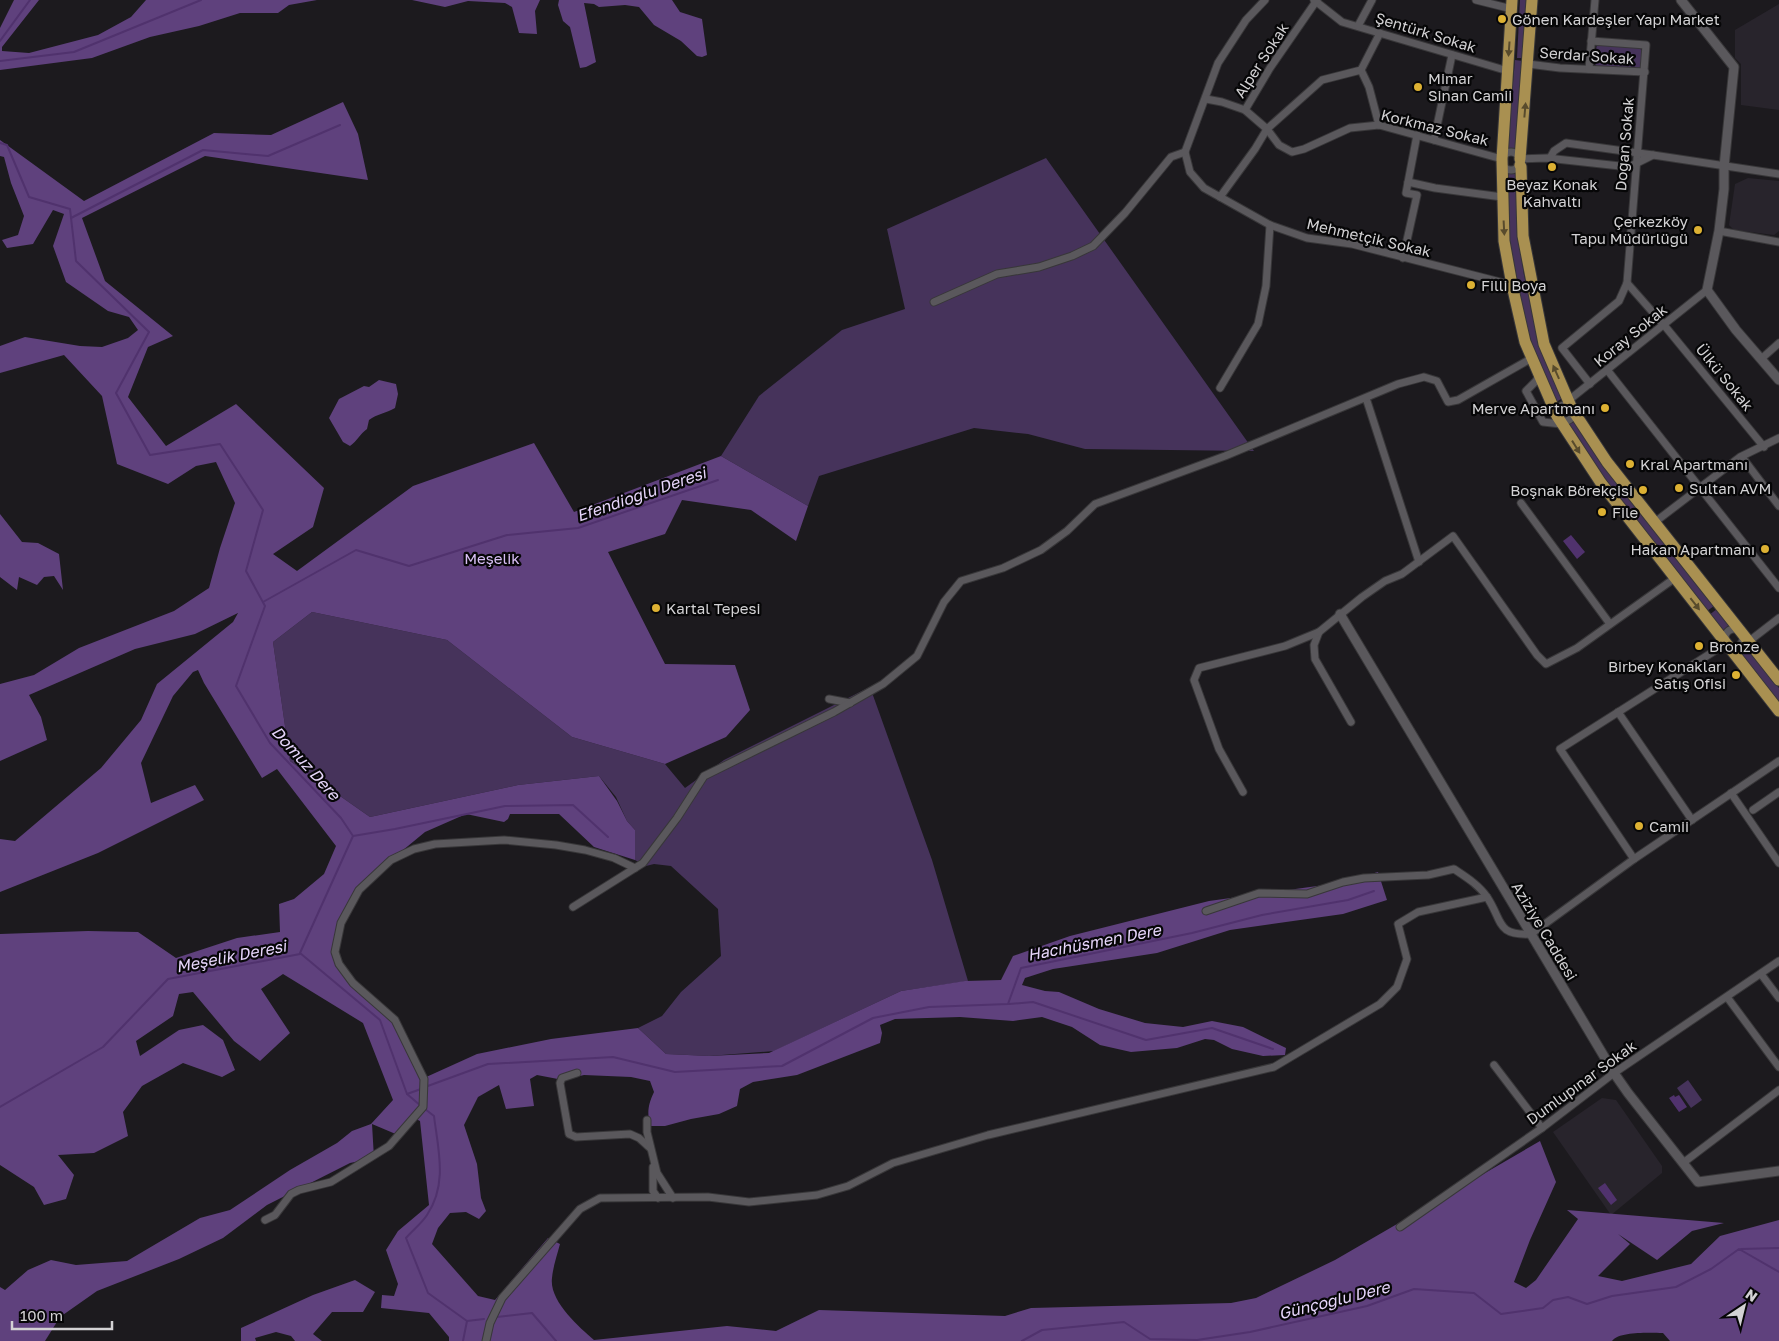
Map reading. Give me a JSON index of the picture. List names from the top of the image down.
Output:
{
  "streets": {
    "street": [
      "Şentürk Sokak",
      "Serdar Sokak",
      "Alper Sokak",
      "Korkmaz Sokak",
      "Doğan Sokak",
      "Mehmetçik Sokak",
      "Koray Sokak",
      "Ülkü Sokak",
      "Aziziye Caddesi",
      "Dumlupınar Sokak"
    ]
  },
  "crossings": [
    ["Şentürk Sokak", "Alper Sokak"],
    ["Serdar Sokak", "Doğan Sokak"],
    ["Alper Sokak", "Korkmaz Sokak"],
    ["Koray Sokak", "Ülkü Sokak"],
    ["Aziziye Caddesi", "Dumlupınar Sokak"]
  ],
  "water": [
    "Efendioğlu Deresi",
    "Domuz Dere",
    "Hacıhüsmen Dere",
    "Meşelik Deresi",
    "Günçoğlu Dere"
  ],
  "parks": ["Meşelik"],
  "places": [
    "Gönen Kardeşler Yapı Market",
    "Mimar Sinan Camii",
    "Beyaz Konak Kahvaltı",
    "Çerkezköy Tapu Müdürlüğü",
    "Filli Boya",
    "Merve Apartmanı",
    "Kral Apartmanı",
    "Sultan AVM",
    "Boşnak Börekçisi",
    "File",
    "Hakan Apartmanı",
    "Kartal Tepesi",
    "Bronze",
    "Birbey Konakları Satış Ofisi",
    "Camii"
  ],
  "scale_bar": "100 m",
  "north": "top right"
}
